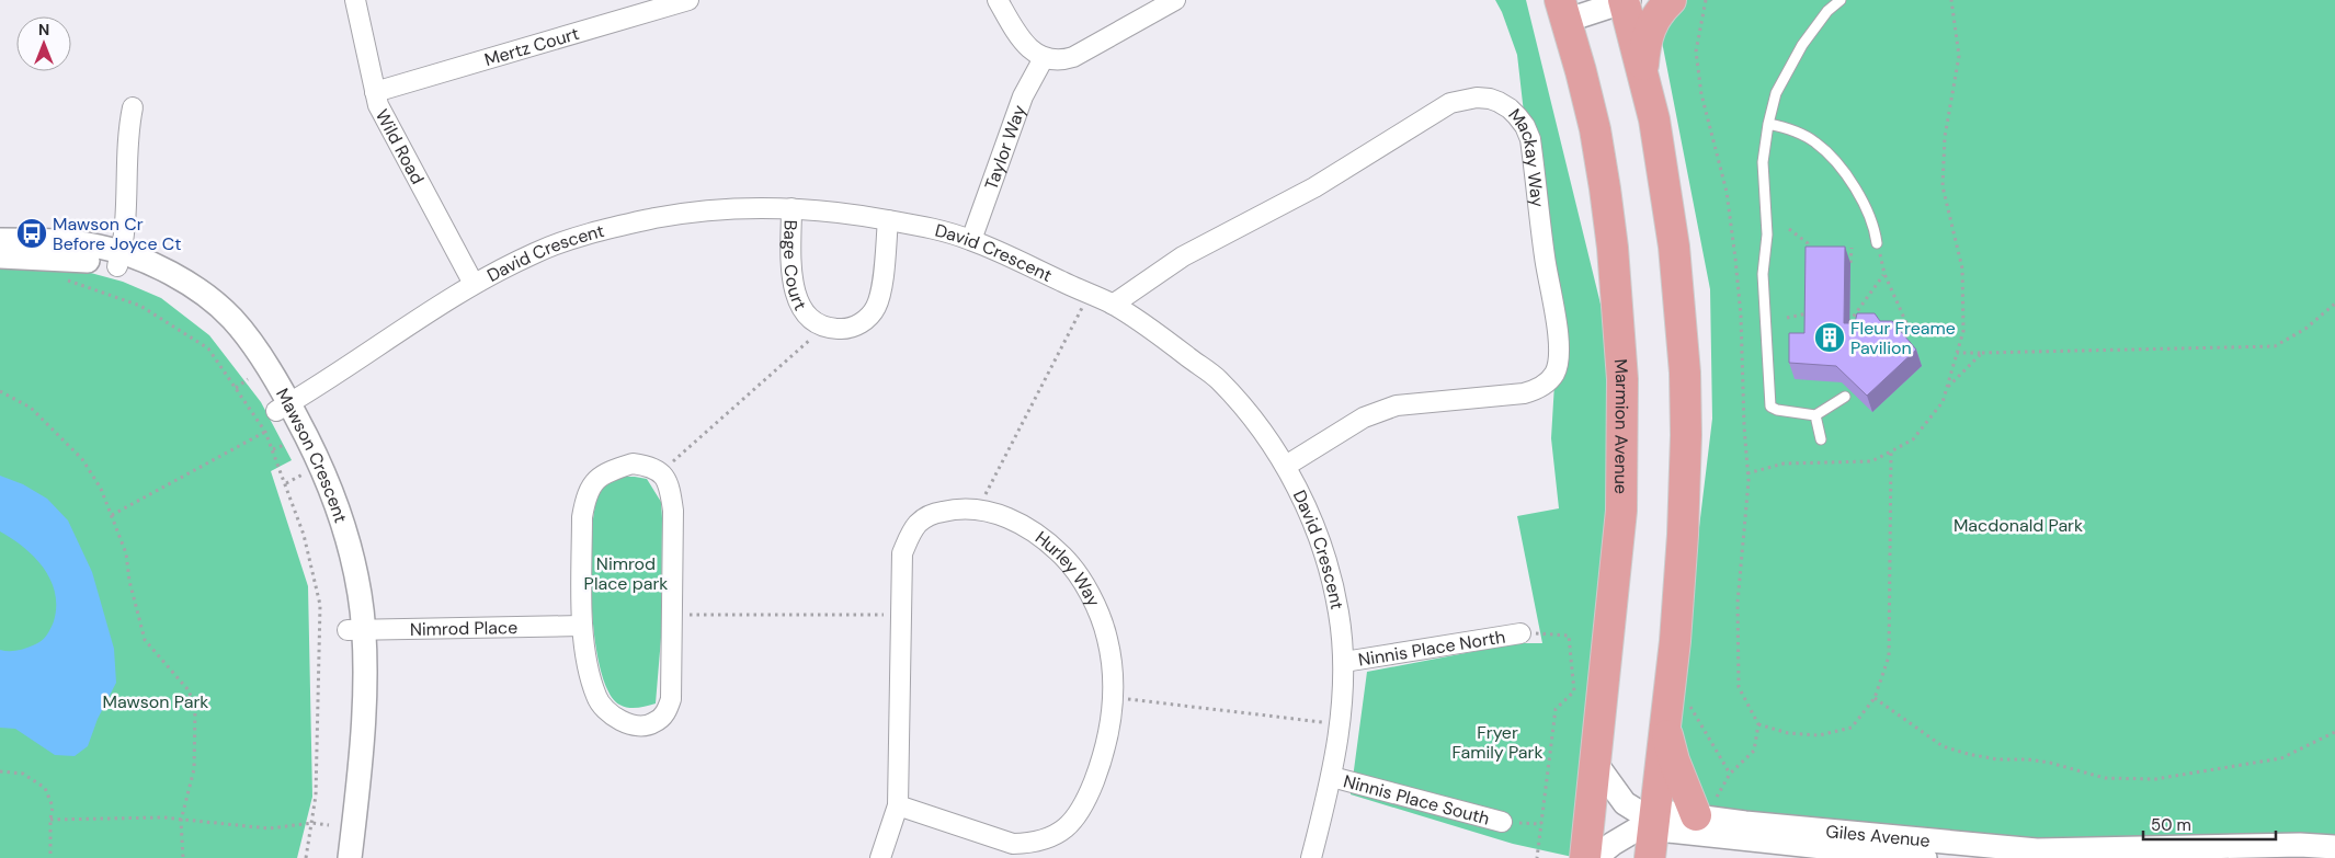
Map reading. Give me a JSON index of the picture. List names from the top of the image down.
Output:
{
  "streets": {
    "highway": ["Marmion Avenue"],
    "street": [
      "Mertz Court",
      "Wild Road",
      "Taylor Way",
      "Mackay Way",
      "David Crescent",
      "Bage Court",
      "Mawson Crescent",
      "Hurley Way",
      "Nimrod Place",
      "Ninnis Place North",
      "Ninnis Place South",
      "Giles Avenue"
    ]
  },
  "crossings": [
    ["Mertz Court", "Wild Road"],
    ["Wild Road", "David Crescent"],
    ["Taylor Way", "David Crescent"],
    ["Mackay Way", "David Crescent"],
    ["David Crescent", "Bage Court"],
    ["David Crescent", "Mawson Crescent"],
    ["David Crescent", "Ninnis Place North"],
    ["David Crescent", "Ninnis Place South"],
    ["Marmion Avenue", "Giles Avenue"],
    ["Mawson Crescent", "Nimrod Place"]
  ],
  "parks": [
    "Macdonald Park",
    "Nimrod Place park",
    "Mawson Park",
    "Fryer Family Park"
  ],
  "places": {
    "bus stop": ["Mawson Cr Before Joyce Ct"],
    "building": ["Fleur Freame Pavilion"]
  },
  "scale_bar": "50 m",
  "north": "top"
}
